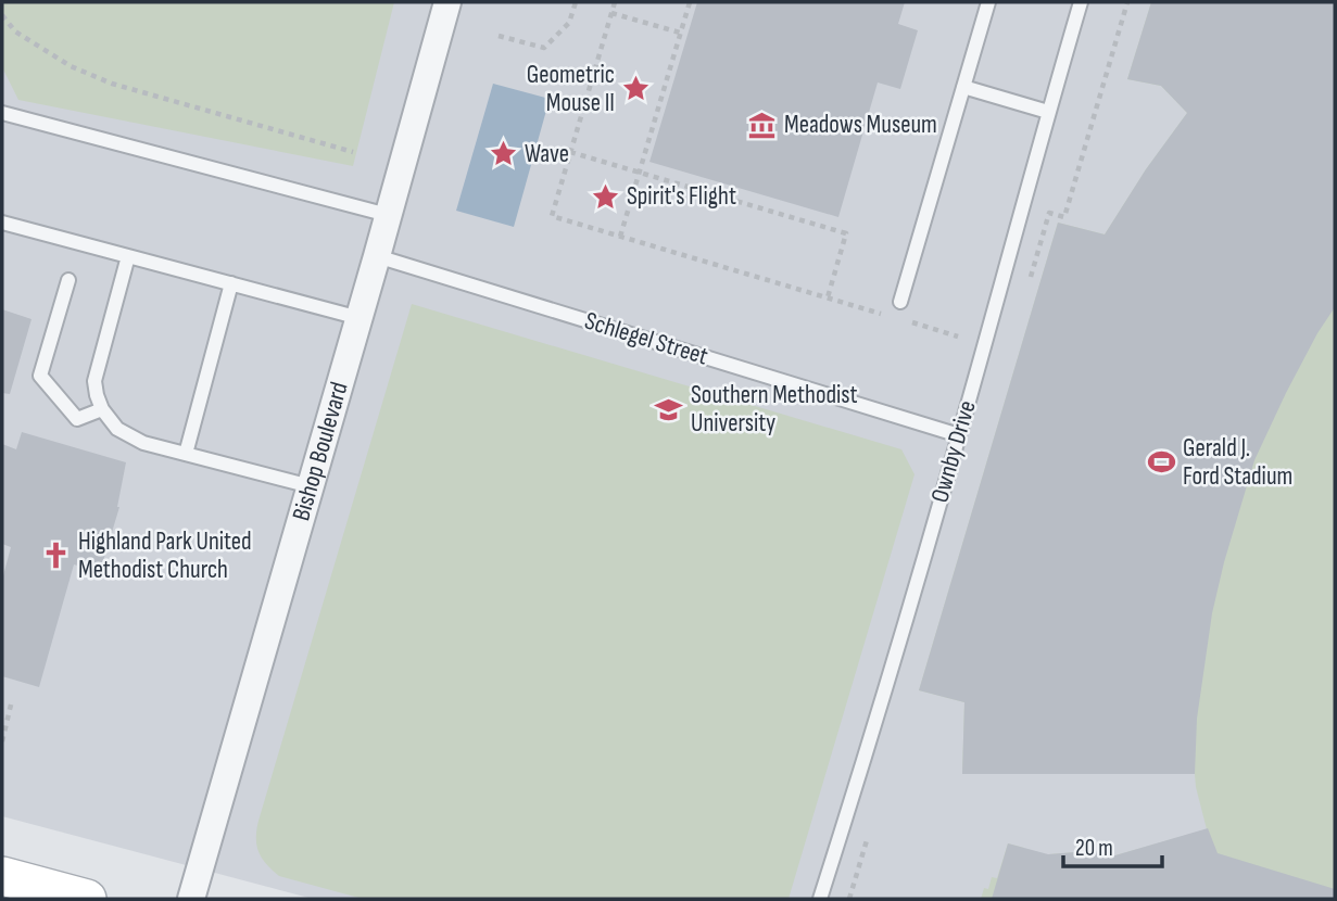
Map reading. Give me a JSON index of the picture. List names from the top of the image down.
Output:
{
  "streets": {
    "street": ["Bishop Boulevard"],
    "lane": ["Schlegel Street", "Ownby Drive"]
  },
  "crossings": [
    ["Schlegel Street", "Bishop Boulevard"],
    ["Schlegel Street", "Ownby Drive"]
  ],
  "places": {
    "place": ["Geometric Mouse II", "Wave", "Spirit's Flight"],
    "museum": ["Meadows Museum"],
    "school or university": ["Southern Methodist University"],
    "sports": ["Gerald J. Ford Stadium"],
    "church": ["Highland Park United Methodist Church"]
  },
  "scale_bar": "20 m"
}
